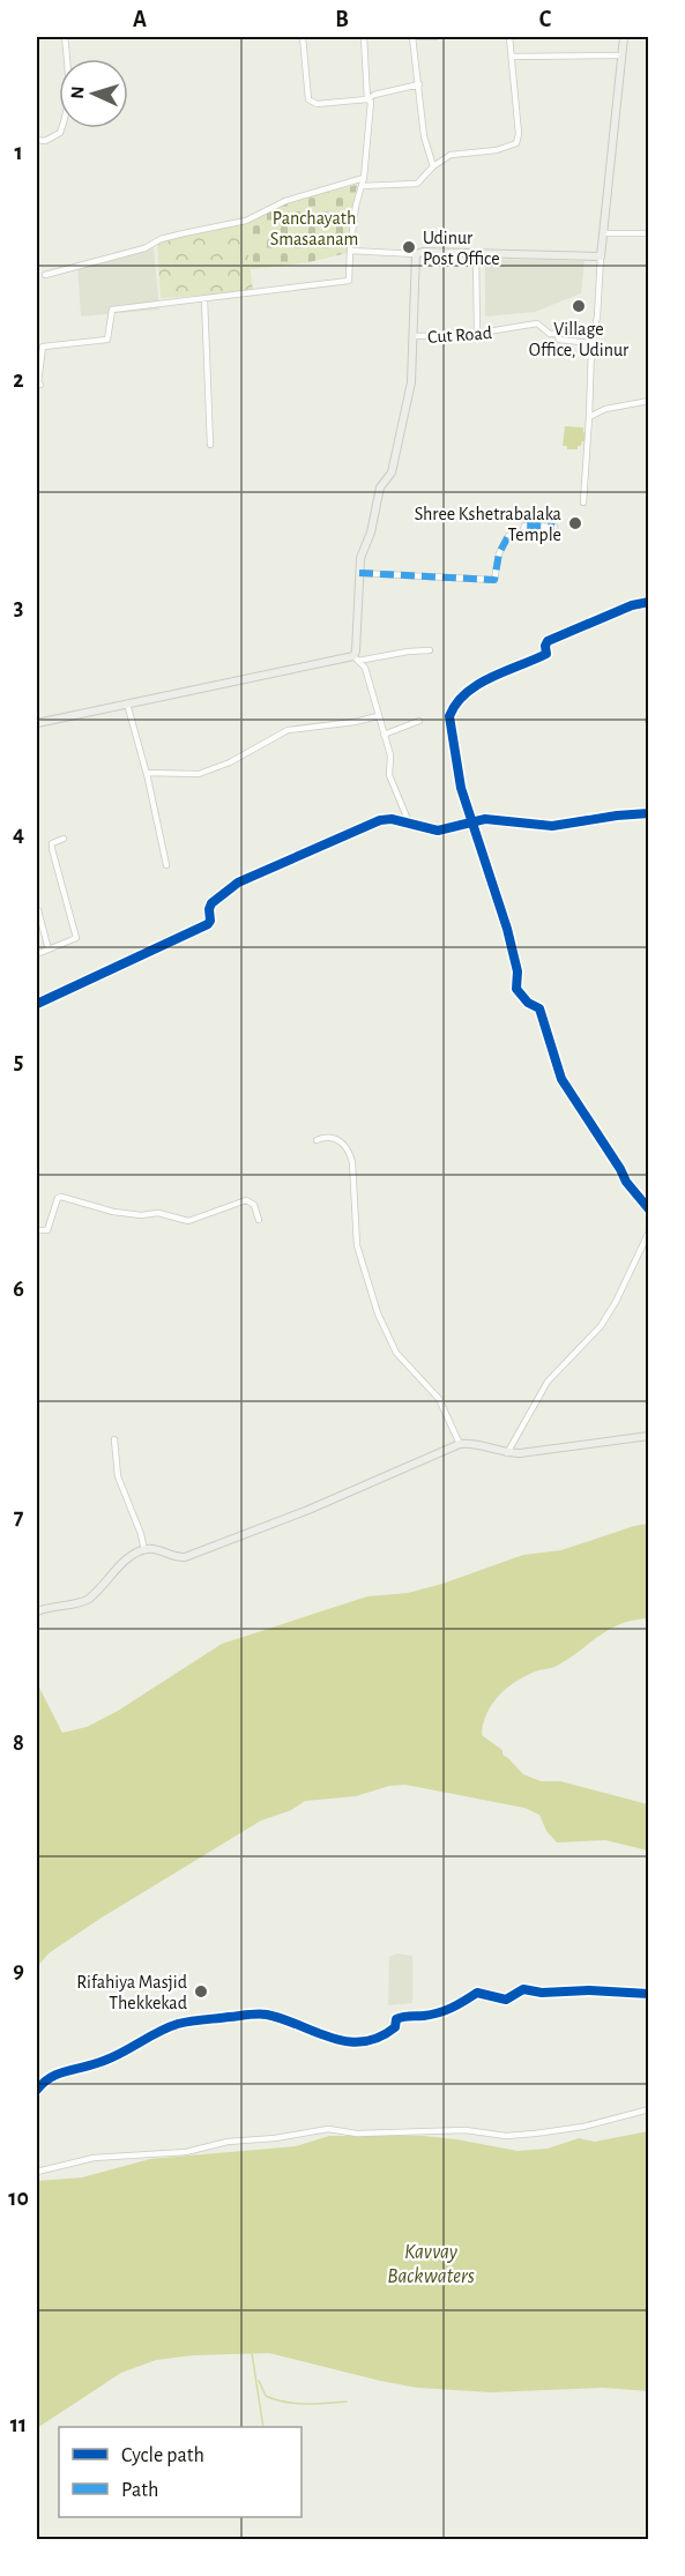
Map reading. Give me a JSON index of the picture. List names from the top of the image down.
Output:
{
  "streets": {
    "street": ["Cut Road"]
  },
  "water": ["Kavvay Backwaters"],
  "parks": ["Panchayath Smasaanam"],
  "places": [
    "Udinur Post Office",
    "Village Office, Udinur",
    "Shree Kshetrabalaka Temple",
    "Rifahiya Masjid Thekkekad"
  ],
  "legend": ["Cycle path", "Path"],
  "north": "left",
  "grid": {
    "columns": ["A", "B", "C"],
    "rows": [
      "1",
      "2",
      "3",
      "4",
      "5",
      "6",
      "7",
      "8",
      "9",
      "10",
      "11"
    ]
  }
}
